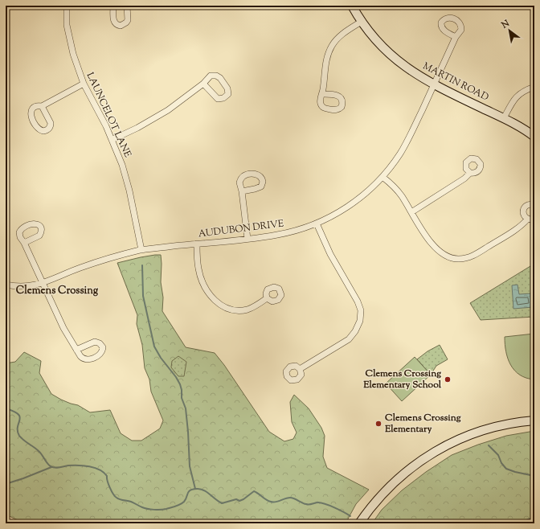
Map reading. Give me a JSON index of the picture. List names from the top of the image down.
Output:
{
  "streets": {
    "street": ["MARTIN ROAD", "LAUNCELOT LANE", "AUDUBON DRIVE"]
  },
  "crossings": [
    ["MARTIN ROAD", "AUDUBON DRIVE"],
    ["LAUNCELOT LANE", "AUDUBON DRIVE"]
  ],
  "districts": ["Clemens Crossing"],
  "places": ["Clemens Crossing Elementary School", "Clemens Crossing Elementary"],
  "north": "top left"
}
